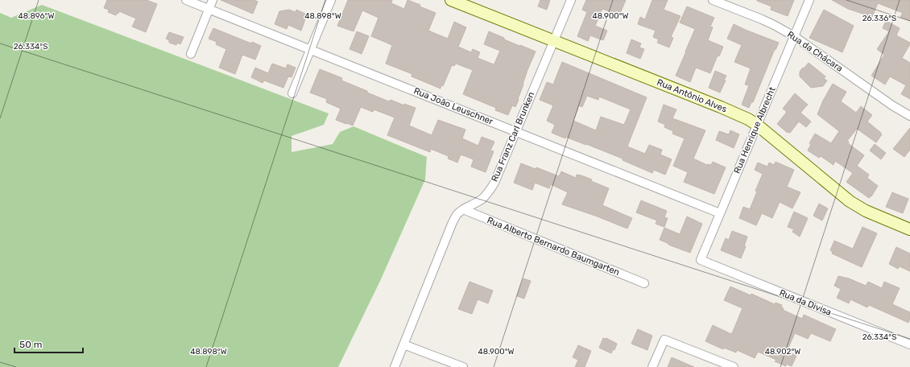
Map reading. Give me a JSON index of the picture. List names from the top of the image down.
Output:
{
  "streets": {
    "street": [
      "Rua da Chácara",
      "Rua Antônio Alves",
      "Rua João Leuschner",
      "Rua Henrique Albrecht",
      "Rua Franz Carl Brunken",
      "Rua Alberto Bernardo Baumgarten",
      "Rua da Divisa"
    ]
  },
  "crossings": [
    ["Rua da Chácara", "Rua Henrique Albrecht"],
    ["Rua Antônio Alves", "Rua Henrique Albrecht"],
    ["Rua Antônio Alves", "Rua Franz Carl Brunken"],
    ["Rua João Leuschner", "Rua Henrique Albrecht"],
    ["Rua João Leuschner", "Rua Franz Carl Brunken"],
    ["Rua Henrique Albrecht", "Rua da Divisa"],
    ["Rua Franz Carl Brunken", "Rua Alberto Bernardo Baumgarten"]
  ],
  "scale_bar": "50 m",
  "coordinates": [
    "48.896°W",
    "48.898°W",
    "48.900°W",
    "26.336°S",
    "26.334°S",
    "48.902°W"
  ]
}
